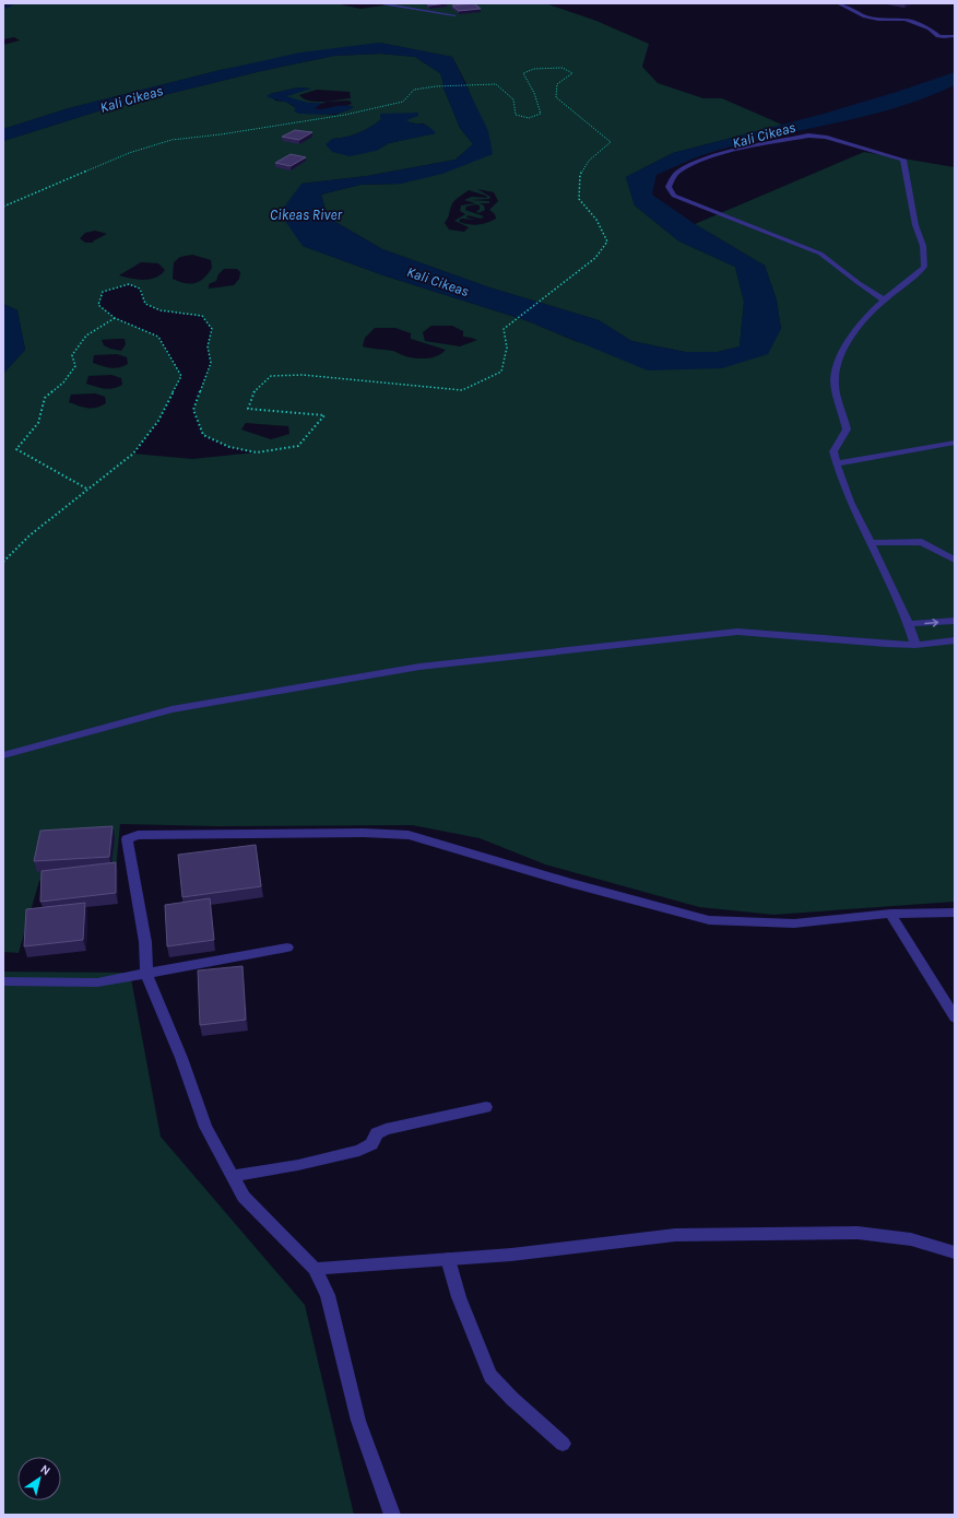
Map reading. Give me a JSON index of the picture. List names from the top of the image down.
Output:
{
  "water": ["Kali Cikeas", "Cikeas River"],
  "north": "top right"
}
